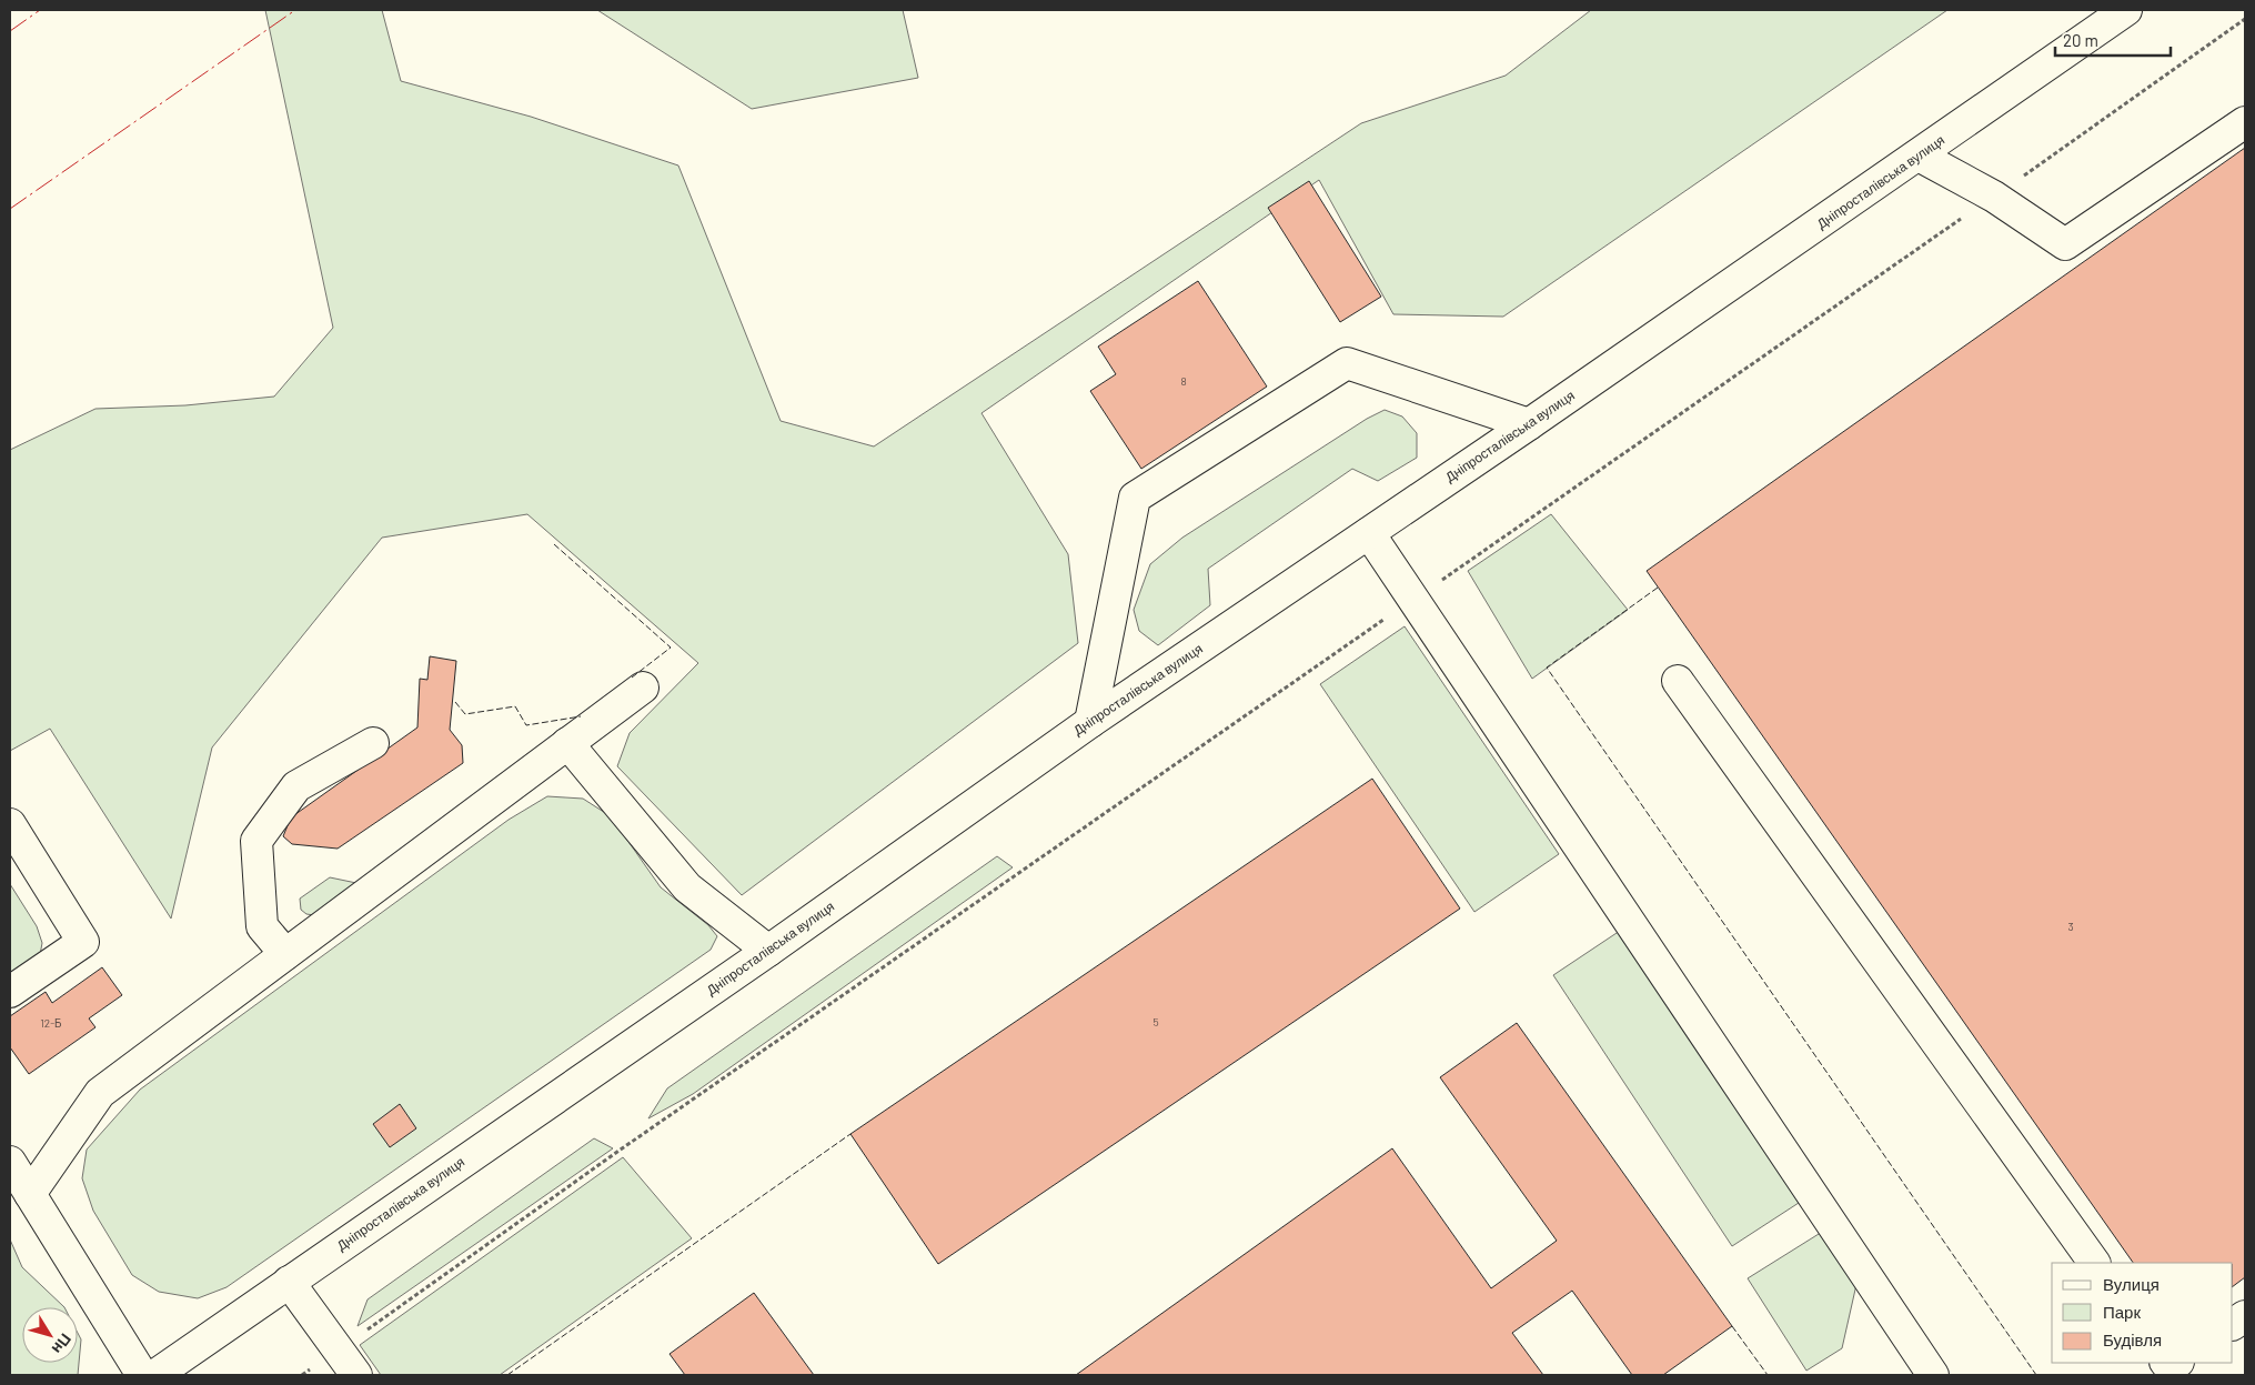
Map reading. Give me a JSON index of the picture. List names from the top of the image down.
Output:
{
  "streets": {
    "street": ["Дніпросталівська вулиця"]
  },
  "house_numbers": [
    "8",
    "3",
    "5",
    "12-Б"
  ],
  "legend": ["Вулиця", "Парк", "Будівля"],
  "scale_bar": "20 m",
  "north": "bottom right"
}
